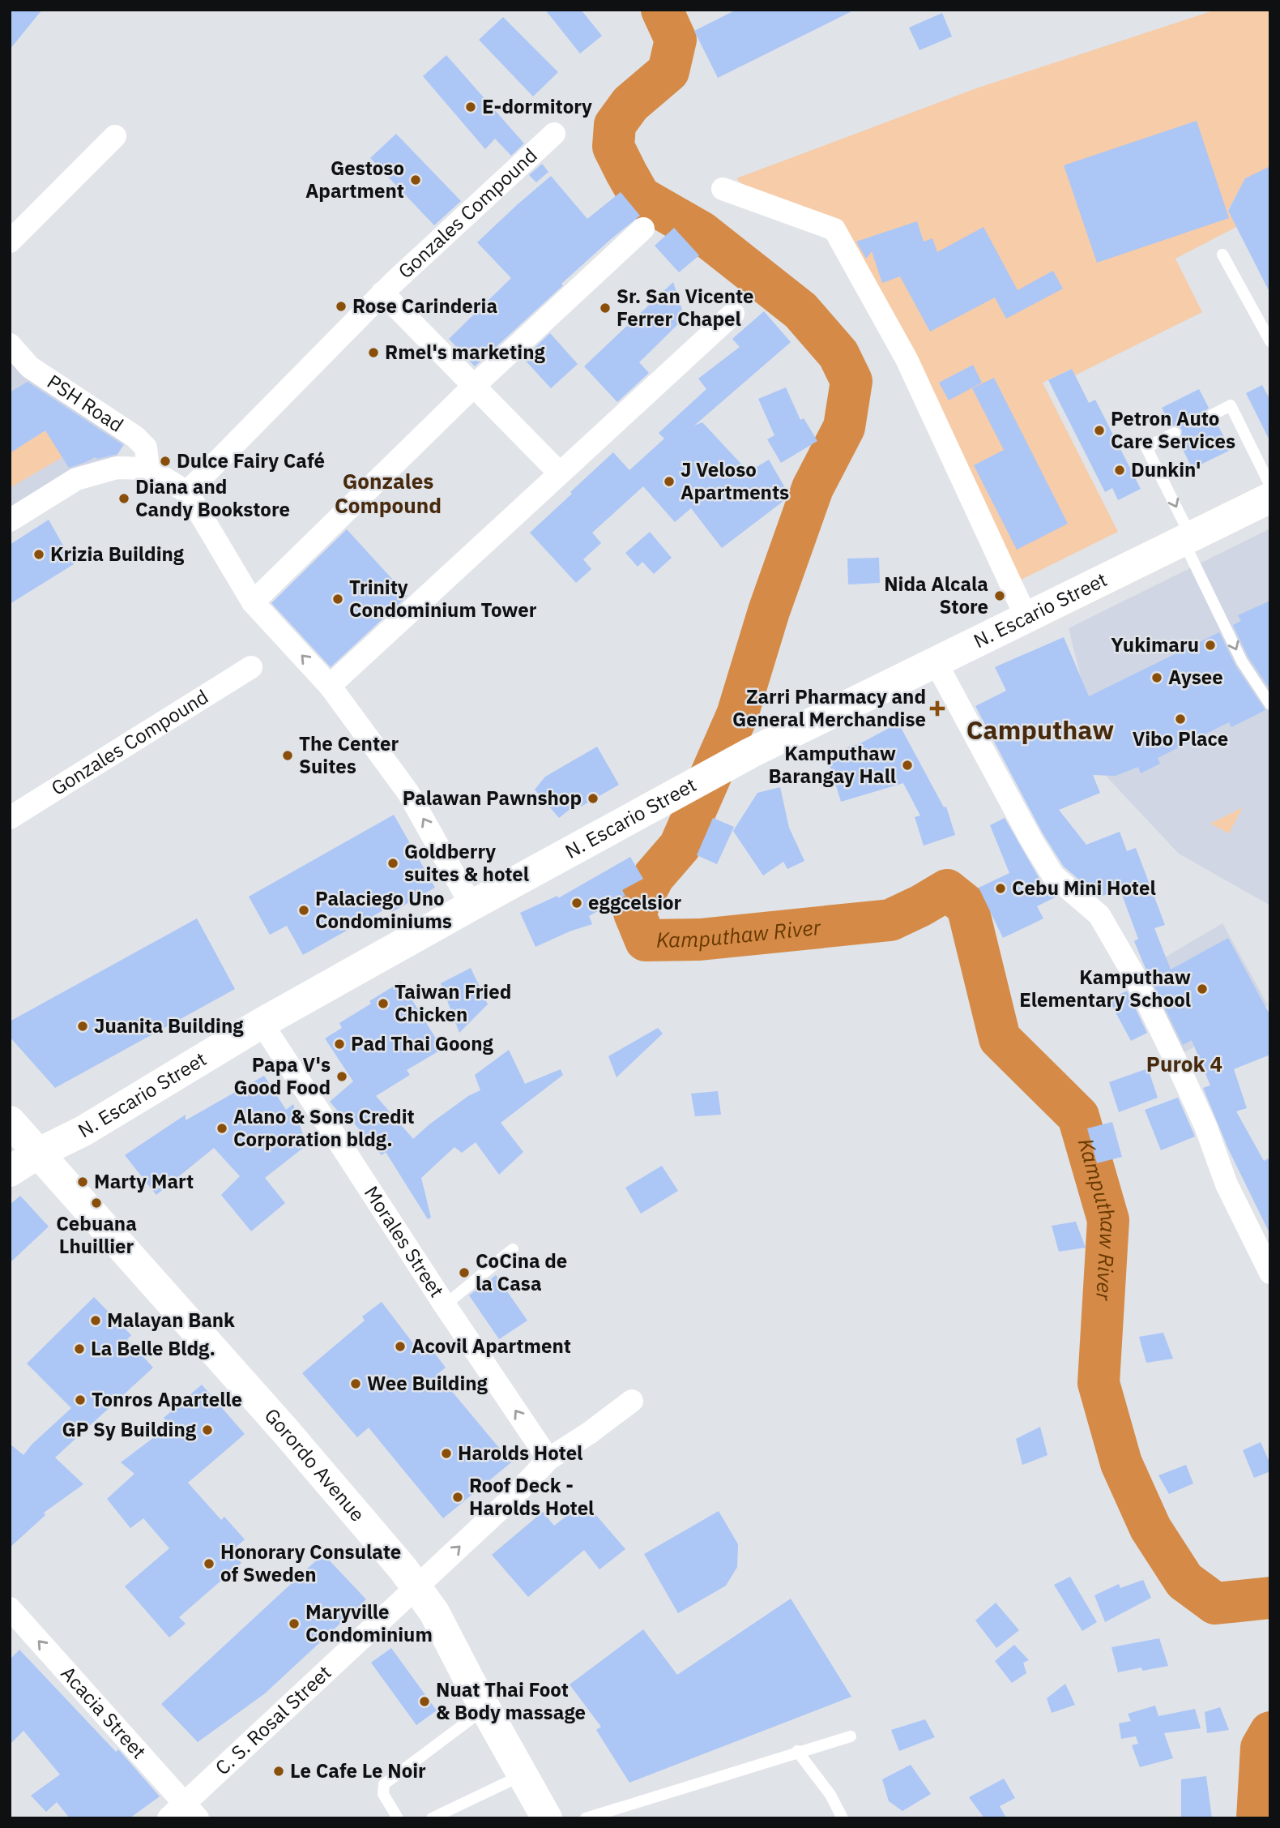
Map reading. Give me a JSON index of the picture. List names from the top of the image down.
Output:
{
  "streets": {
    "main road": ["N. Escario Street", "Gorordo Avenue"],
    "street": [
      "Gonzales Compound",
      "PSH Road",
      "Morales Street",
      "Acacia Street",
      "C. S. Rosal Street"
    ]
  },
  "crossings": [
    ["N. Escario Street", "Morales Street"],
    ["N. Escario Street", "Gorordo Avenue"],
    ["Morales Street", "C. S. Rosal Street"],
    ["Gorordo Avenue", "C. S. Rosal Street"],
    ["Acacia Street", "C. S. Rosal Street"]
  ],
  "one_way": ["Morales Street", "Acacia Street"],
  "districts": ["Gonzales Compound", "Camputhaw", "Purok 4"],
  "water": ["Kamputhaw River"],
  "places": {
    "other": [
      "E-dormitory",
      "Gestoso Apartment",
      "Rose Carinderia",
      "Sr. San Vicente Ferrer Chapel",
      "Rmel's marketing",
      "Petron Auto Care Services",
      "Dulce Fairy Café",
      "Dunkin'",
      "J Veloso Apartments",
      "Diana and Candy Bookstore",
      "Krizia Building",
      "Nida Alcala Store",
      "Trinity Condominium Tower",
      "Yukimaru",
      "Aysee",
      "Vibo Place",
      "The Center Suites",
      "Kamputhaw Barangay Hall",
      "Palawan Pawnshop",
      "Goldberry suites & hotel",
      "Cebu Mini Hotel",
      "eggcelsior",
      "Palaciego Uno Condominiums",
      "Kamputhaw Elementary School",
      "Taiwan Fried Chicken",
      "Juanita Building",
      "Pad Thai Goong",
      "Papa V's Good Food",
      "Alano & Sons Credit Corporation bldg.",
      "Marty Mart",
      "Cebuana Lhuillier",
      "CoCina de la Casa",
      "Malayan Bank",
      "Acovil Apartment",
      "La Belle Bldg.",
      "Wee Building",
      "Tonros Apartelle",
      "GP Sy Building",
      "Harolds Hotel",
      "Roof Deck - Harolds Hotel",
      "Honorary Consulate of Sweden",
      "Maryville Condominium",
      "Nuat Thai Foot & Body massage",
      "Le Cafe Le Noir"
    ],
    "health": ["Zarri Pharmacy and General Merchandise"]
  }
}
